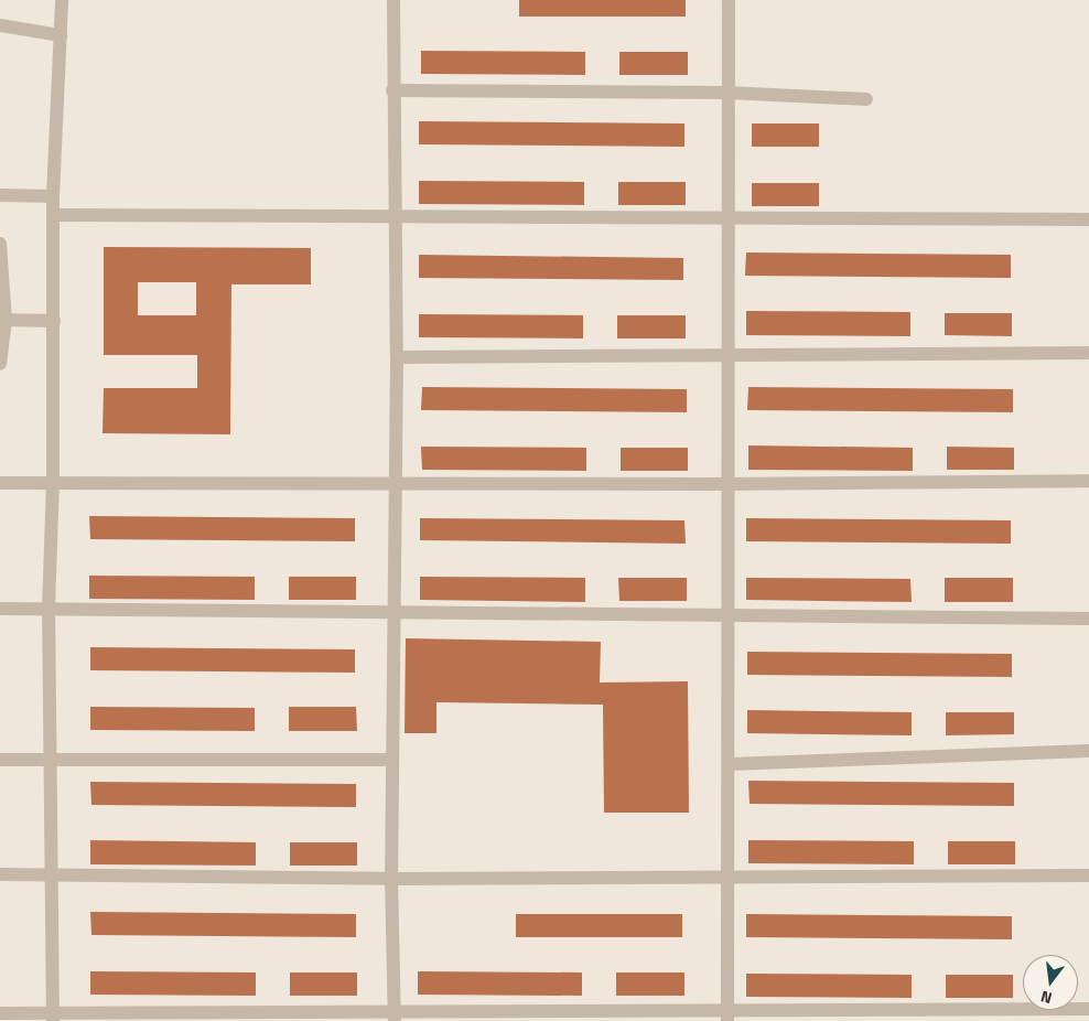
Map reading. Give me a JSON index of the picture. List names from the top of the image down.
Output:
{
  "north": "bottom"
}
